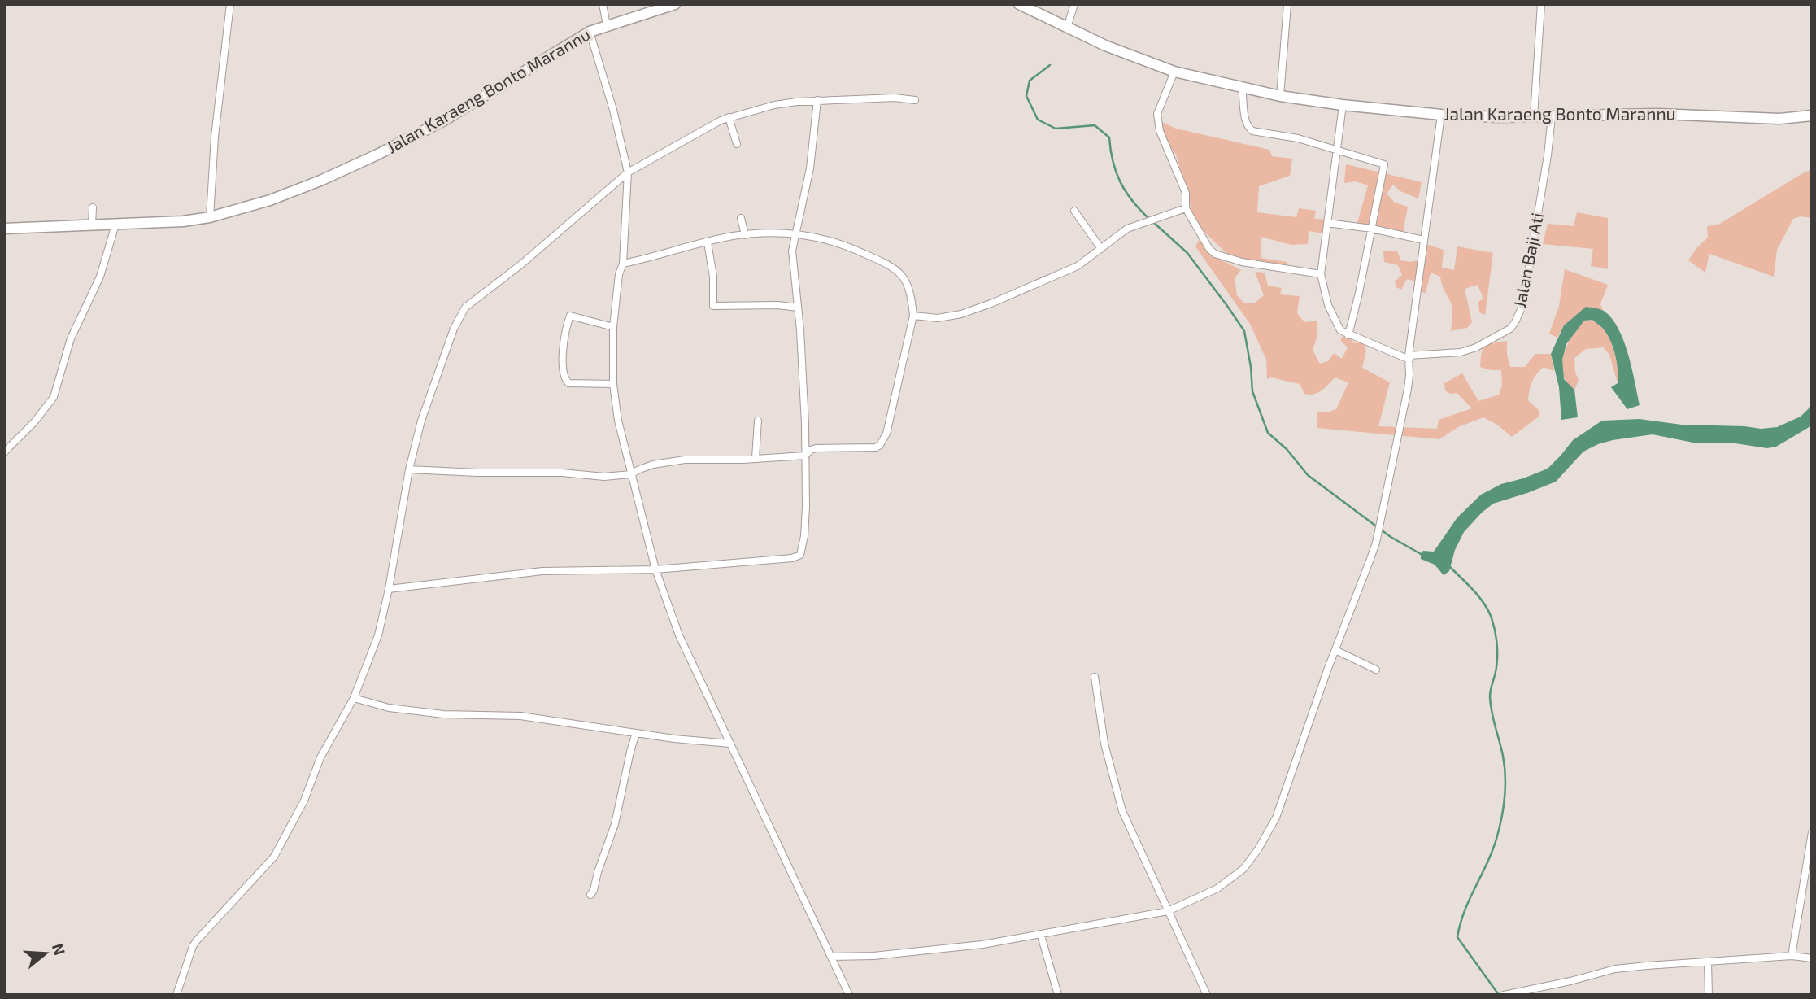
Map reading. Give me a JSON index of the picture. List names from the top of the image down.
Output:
{
  "streets": {
    "main road": ["Jalan Karaeng Bonto Marannu"],
    "street": ["Jalan Baji Ati"]
  },
  "crossings": [
    ["Jalan Karaeng Bonto Marannu", "Jalan Baji Ati"]
  ],
  "north": "right"
}
